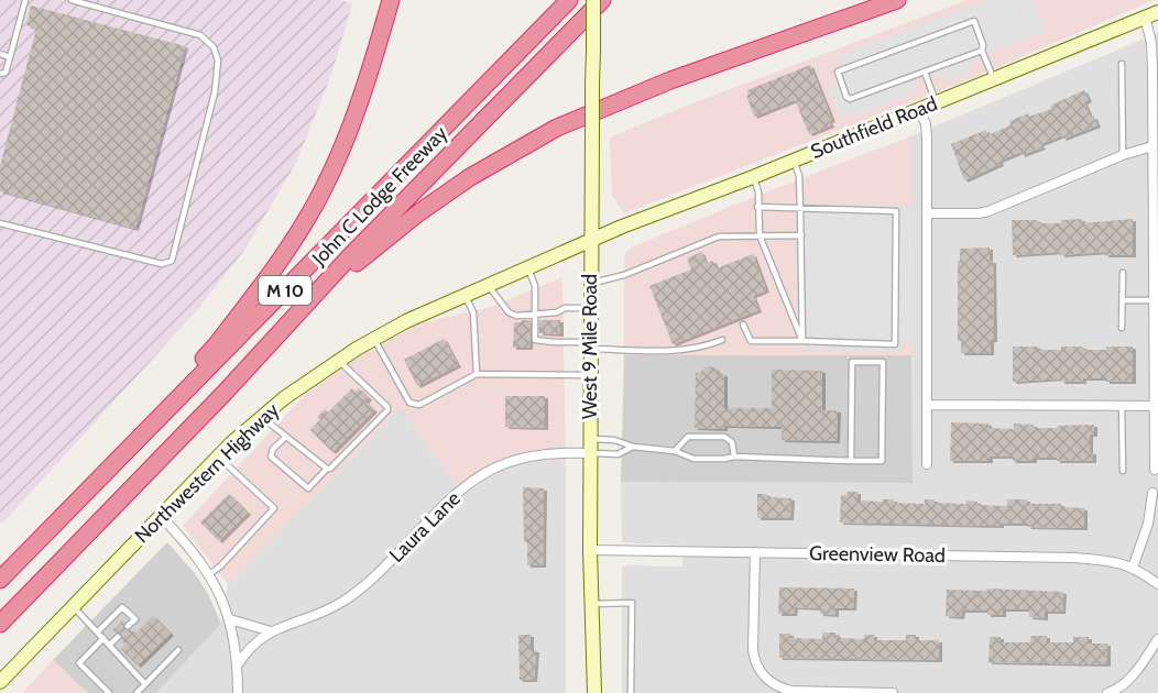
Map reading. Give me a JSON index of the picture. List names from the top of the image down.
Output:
{
  "streets": {
    "highway": ["John C Lodge Freeway", "M 10"],
    "main road": ["Southfield Road", "West 9 Mile Road", "Northwestern Highway"],
    "street": ["Laura Lane", "Greenview Road"]
  },
  "crossings": [
    ["Southfield Road", "West 9 Mile Road"],
    ["Southfield Road", "Northwestern Highway"],
    ["West 9 Mile Road", "Northwestern Highway"],
    ["West 9 Mile Road", "Laura Lane"],
    ["West 9 Mile Road", "Greenview Road"]
  ]
}
